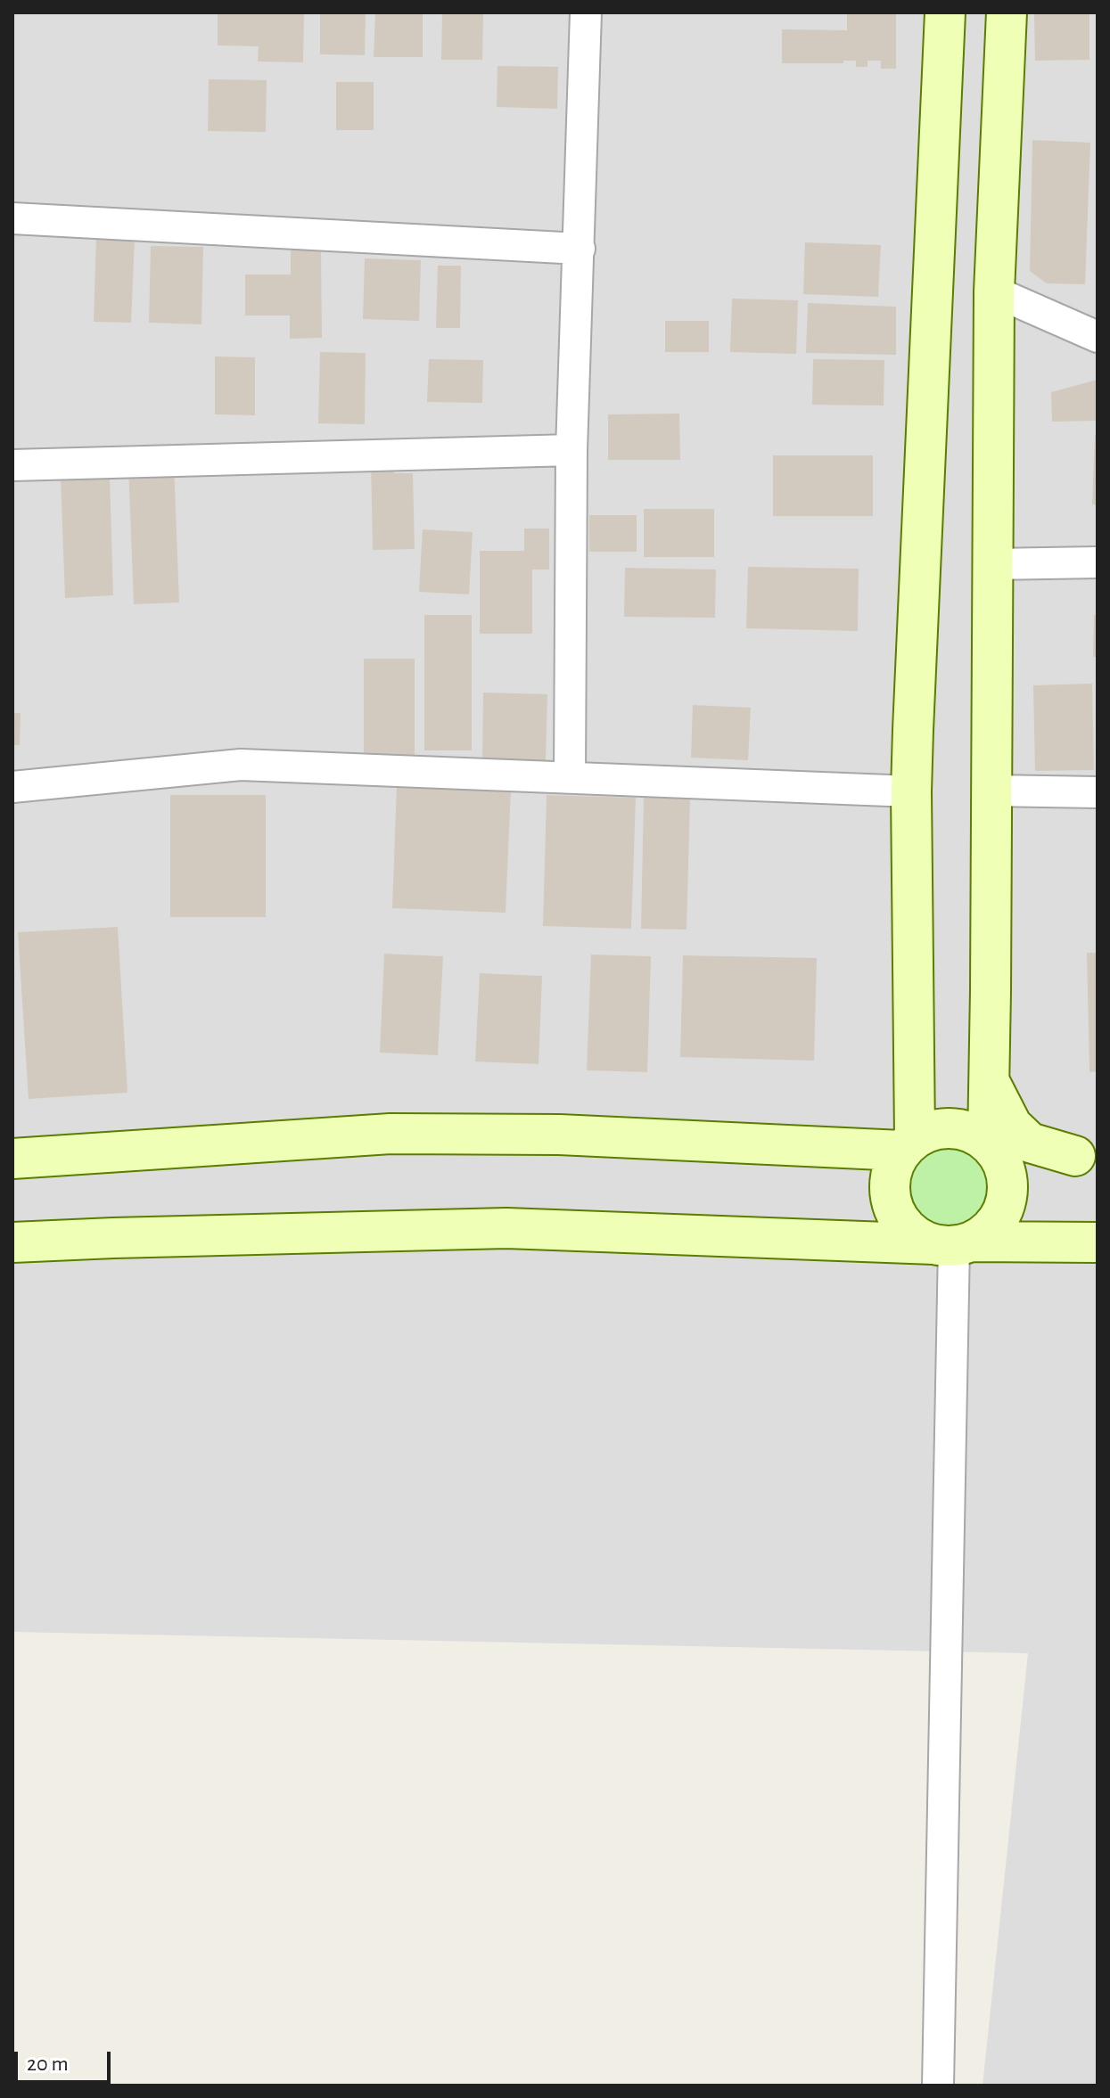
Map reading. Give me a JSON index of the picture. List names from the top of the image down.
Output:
{
  "scale_bar": "20 m"
}
